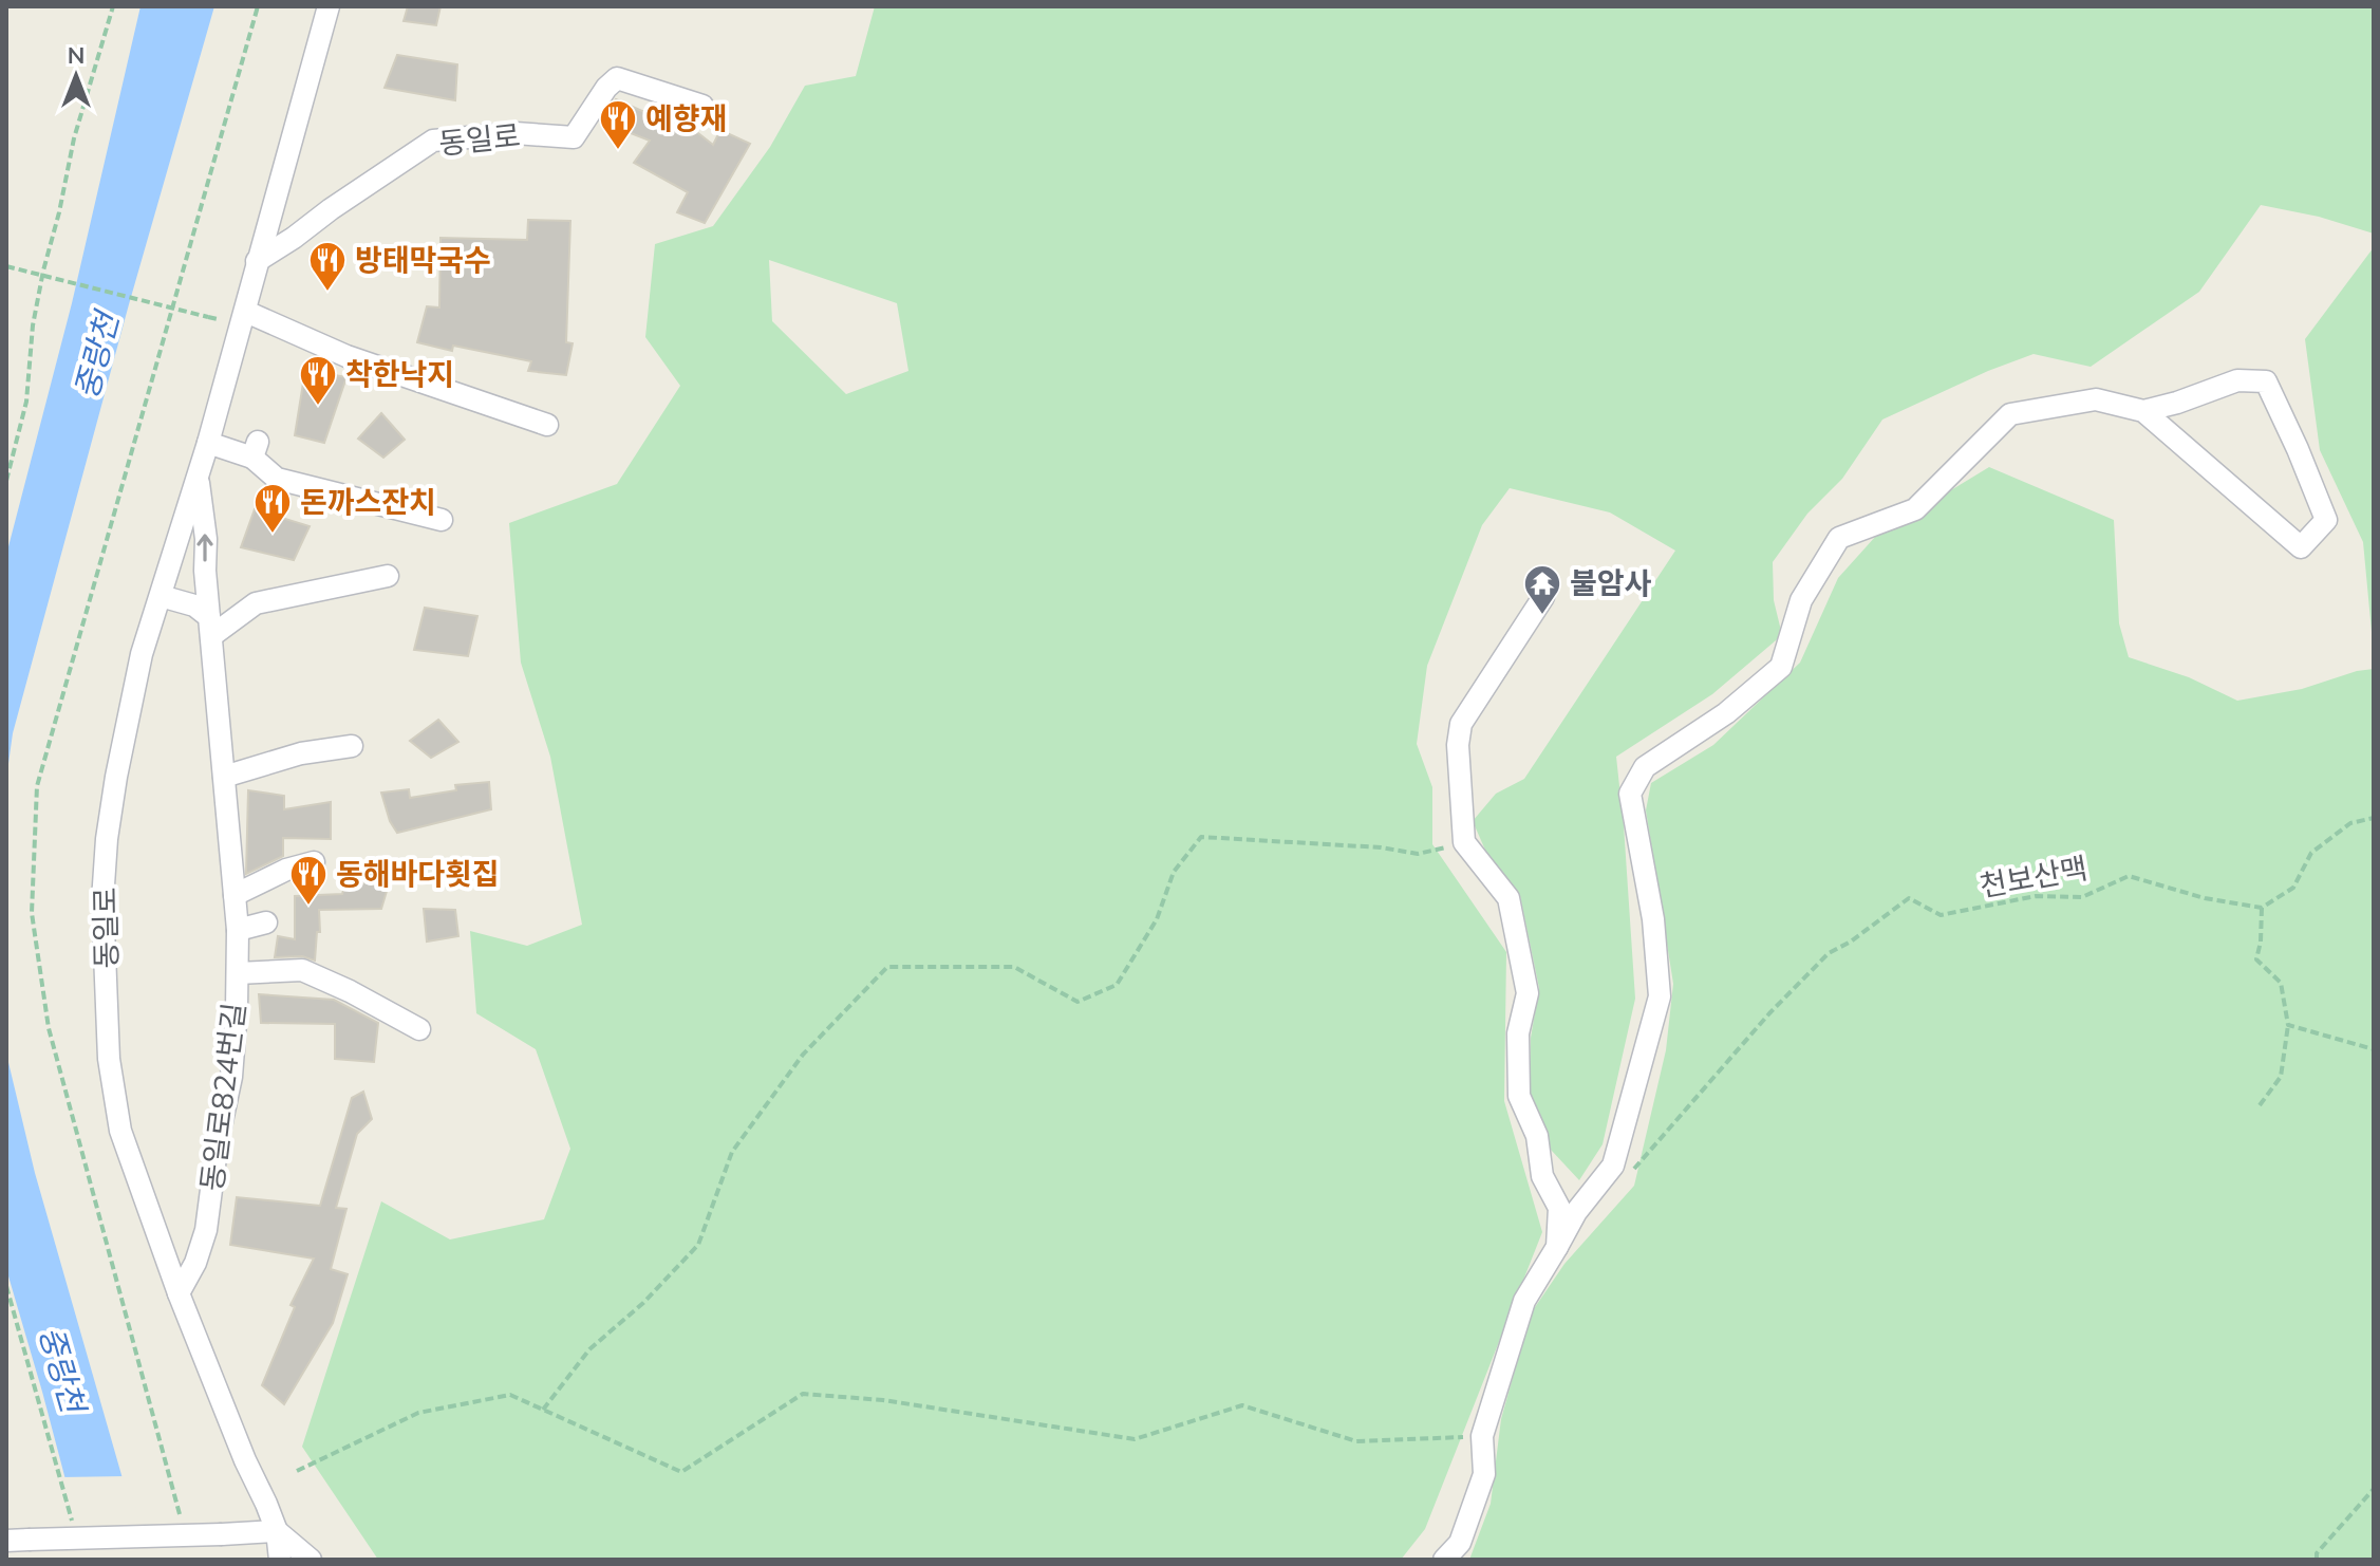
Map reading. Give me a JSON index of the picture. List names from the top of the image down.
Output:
{
  "streets": {
    "street": ["동일로", "동일로824번길"],
    "path": ["천보산맥"]
  },
  "crossings": [
    ["동일로", "동일로824번길"]
  ],
  "water": ["중랑천"],
  "places": {
    "restaurant": [
      "예향재",
      "방태막국수",
      "착한낙지",
      "돈까스잔치",
      "동해바다횟집"
    ],
    "temple": ["불암사"]
  },
  "north": "top"
}
